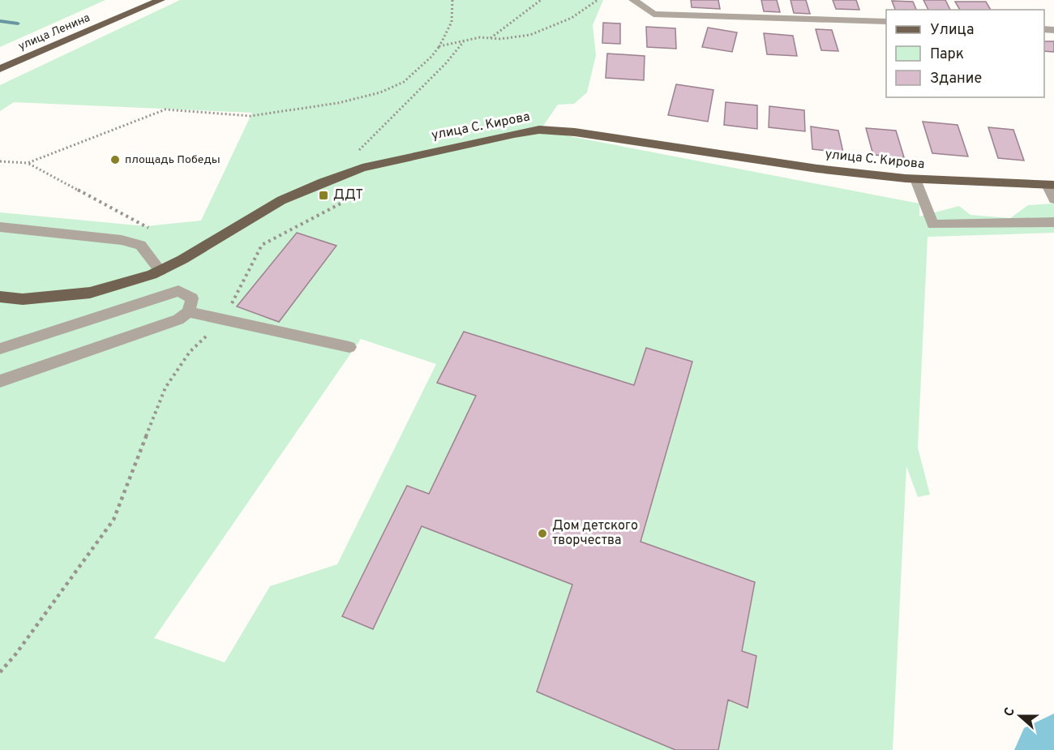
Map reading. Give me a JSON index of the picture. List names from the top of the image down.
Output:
{
  "streets": {
    "main road": ["улица Ленина", "улица С. Кирова"]
  },
  "places": {
    "other": ["площадь Победы", "Дом детского творчества"],
    "transit": ["ДДТ"]
  },
  "legend": ["Улица", "Парк", "Здание"],
  "north": "left"
}
